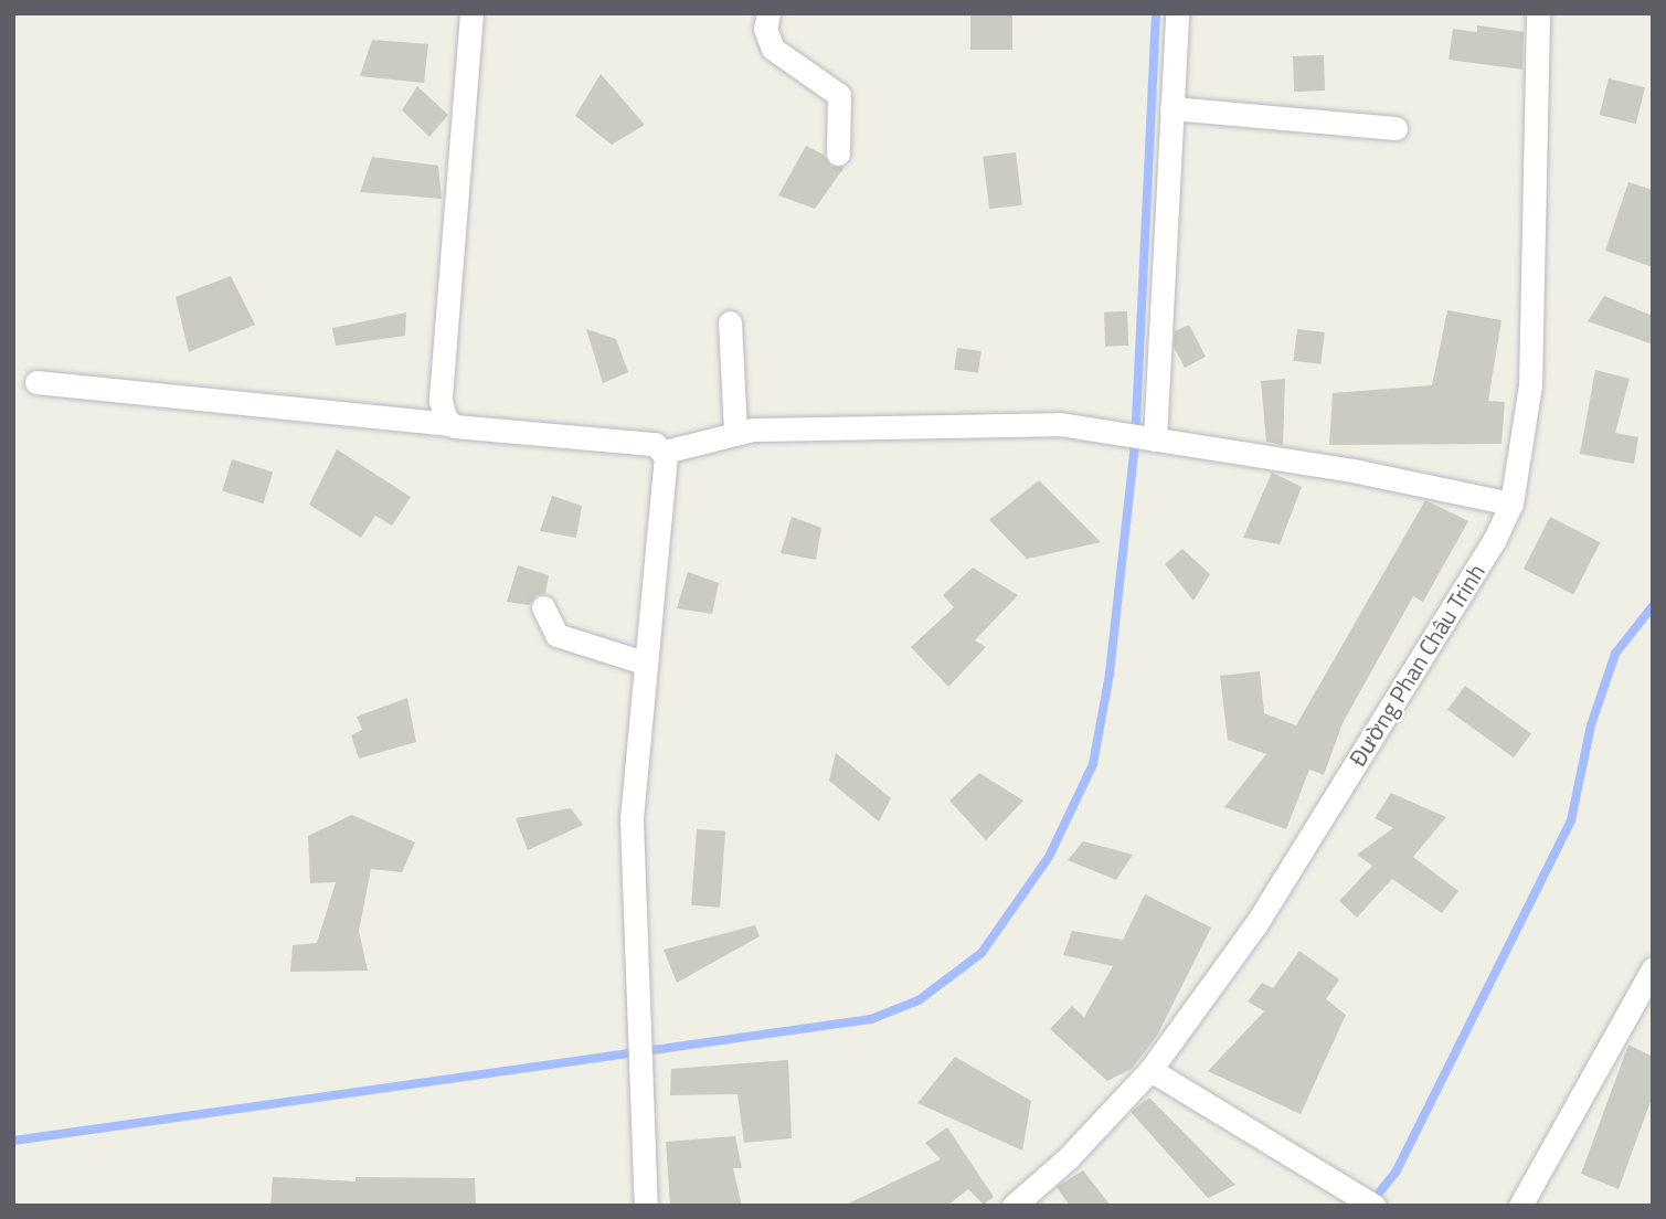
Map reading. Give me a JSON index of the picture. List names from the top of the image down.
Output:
{
  "streets": {
    "street": ["Đường Phan Châu Trinh"]
  }
}
